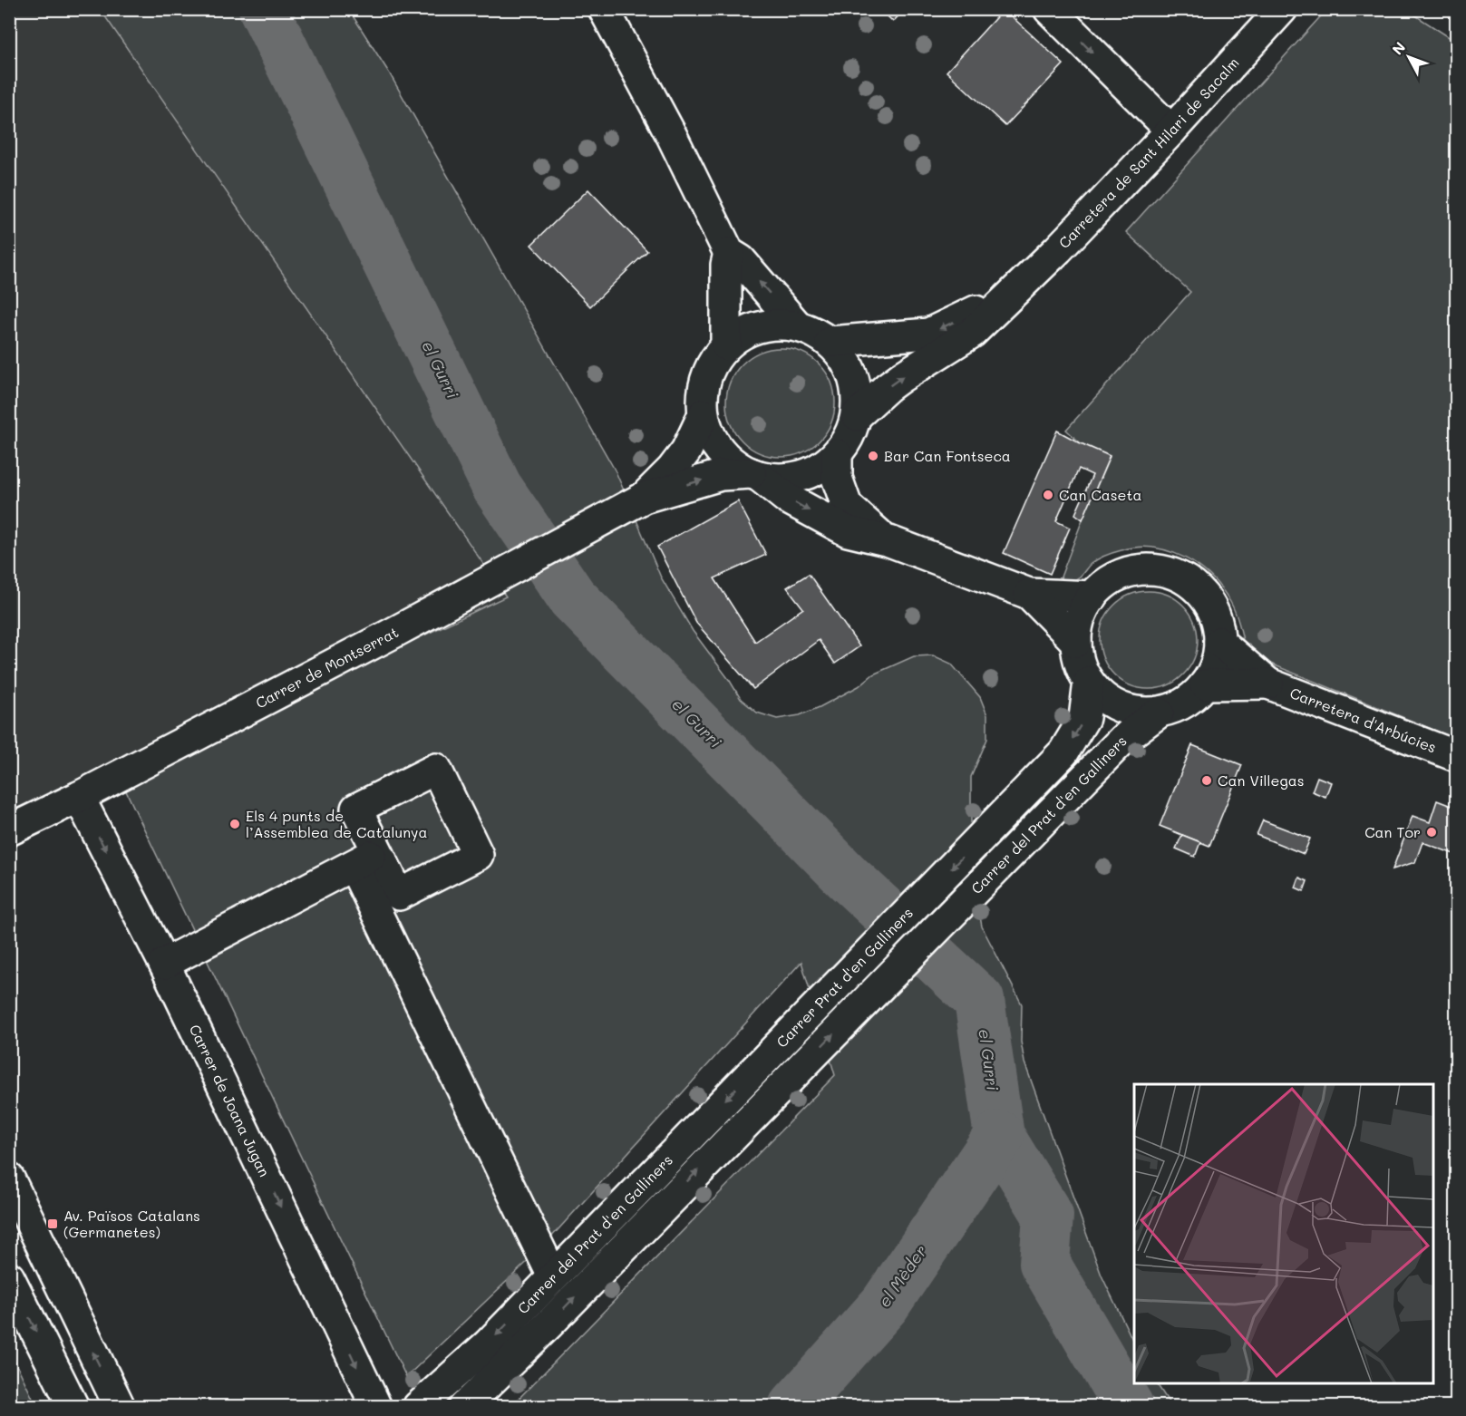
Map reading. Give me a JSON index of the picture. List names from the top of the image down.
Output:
{
  "streets": {
    "street": [
      "Carretera de Sant Hilari de Sacalm",
      "Carrer de Montserrat",
      "Carretera d'Arbúcies",
      "Carrer del Prat d'en Galliners",
      "Carrer Prat d'en Galliners",
      "Carrer de Joana Jugan"
    ]
  },
  "crossings": [
    ["Carretera de Sant Hilari de Sacalm", "Carrer de Montserrat"],
    ["Carrer de Montserrat", "Carrer de Joana Jugan"],
    ["Carretera d'Arbúcies", "Carrer del Prat d'en Galliners"],
    ["Carretera d'Arbúcies", "Carrer Prat d'en Galliners"],
    ["Carrer del Prat d'en Galliners", "Carrer Prat d'en Galliners"]
  ],
  "water": ["el Gurri", "el Mèder"],
  "places": {
    "other": [
      "Bar Can Fontseca",
      "Can Caseta",
      "Can Villegas",
      "Els 4 punts de l’Assemblea de Catalunya",
      "Can Tor"
    ],
    "transit": ["Av. Països Catalans (Germanetes)"]
  },
  "north": "top left"
}
